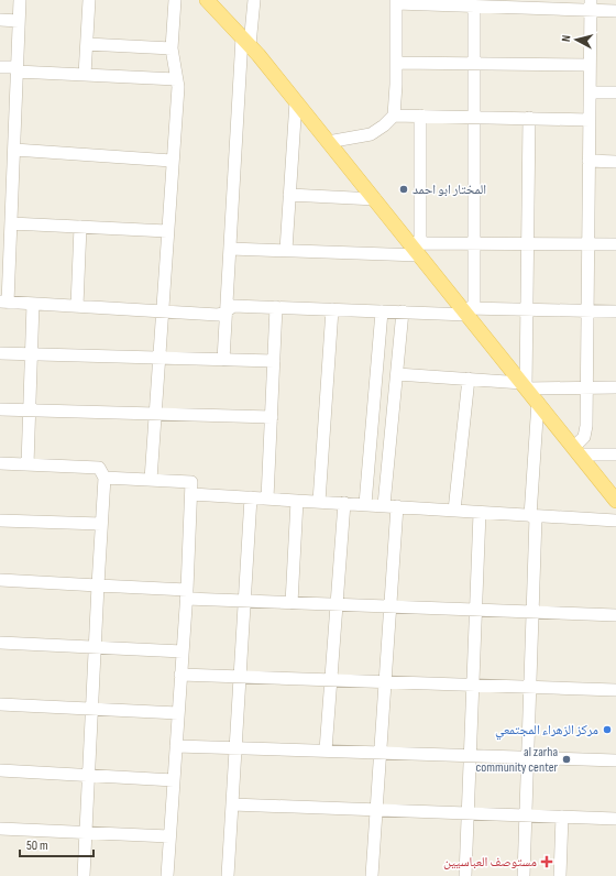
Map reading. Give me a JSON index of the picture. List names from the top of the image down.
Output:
{
  "places": {
    "other": ["المختار ابو احمد", "مركز الزهراء المجتمعي", "al zarha community center"],
    "health": ["مستوصف العباسيين"]
  },
  "scale_bar": "50 m",
  "north": "left"
}
